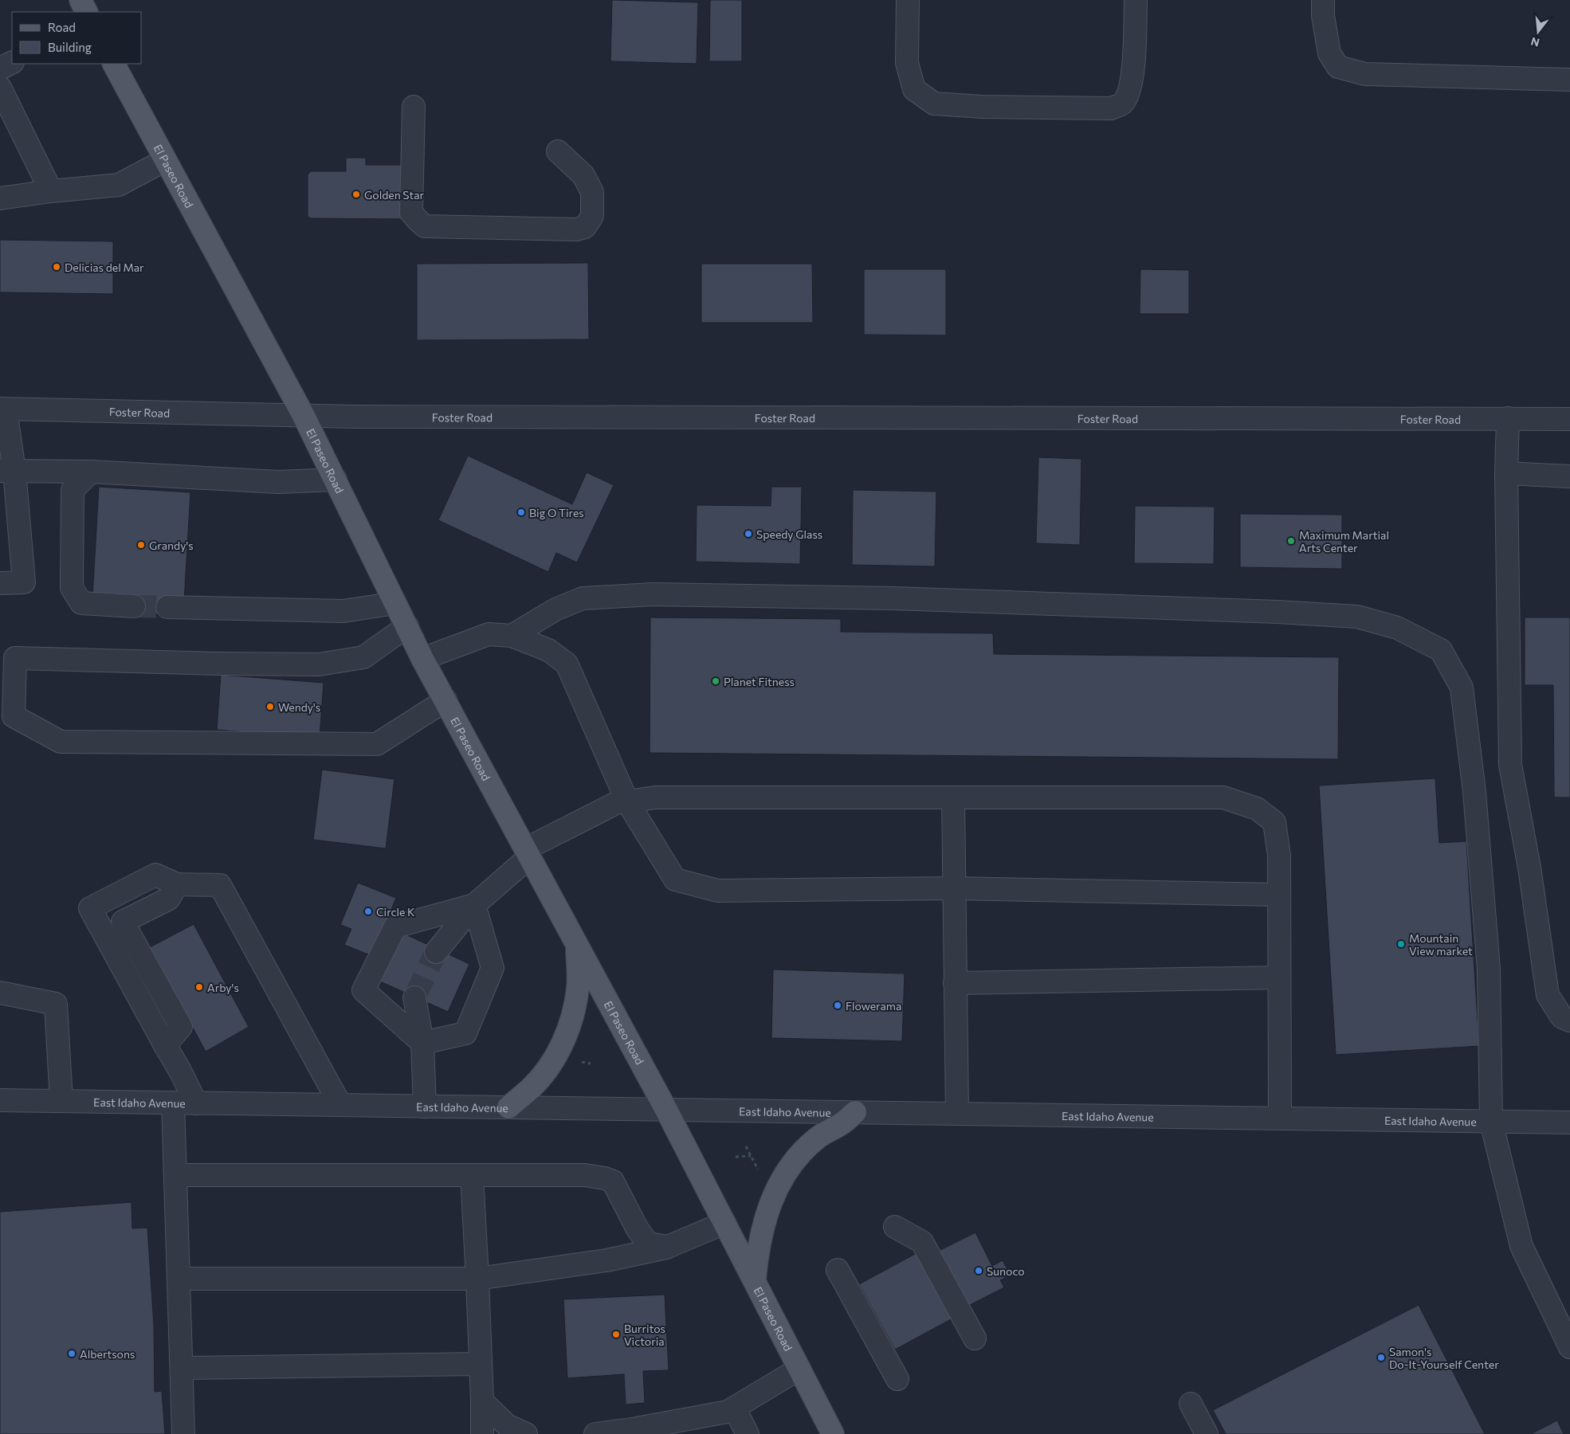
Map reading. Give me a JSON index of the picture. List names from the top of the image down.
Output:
{
  "streets": {
    "main road": ["El Paseo Road"],
    "street": ["Foster Road", "East Idaho Avenue"]
  },
  "crossings": [
    ["El Paseo Road", "Foster Road"],
    ["El Paseo Road", "East Idaho Avenue"]
  ],
  "places": [
    "Golden Star",
    "Delicias del Mar",
    "Big O Tires",
    "Speedy Glass",
    "Maximum Martial Arts Center",
    "Grandy's",
    "Planet Fitness",
    "Wendy's",
    "Circle K",
    "Mountain View market",
    "Arby's",
    "Flowerama",
    "Sunoco",
    "Burritos Victoria",
    "Albertsons",
    "Samon's Do-It-Yourself Center"
  ],
  "legend": ["Road", "Building"],
  "north": "bottom"
}
